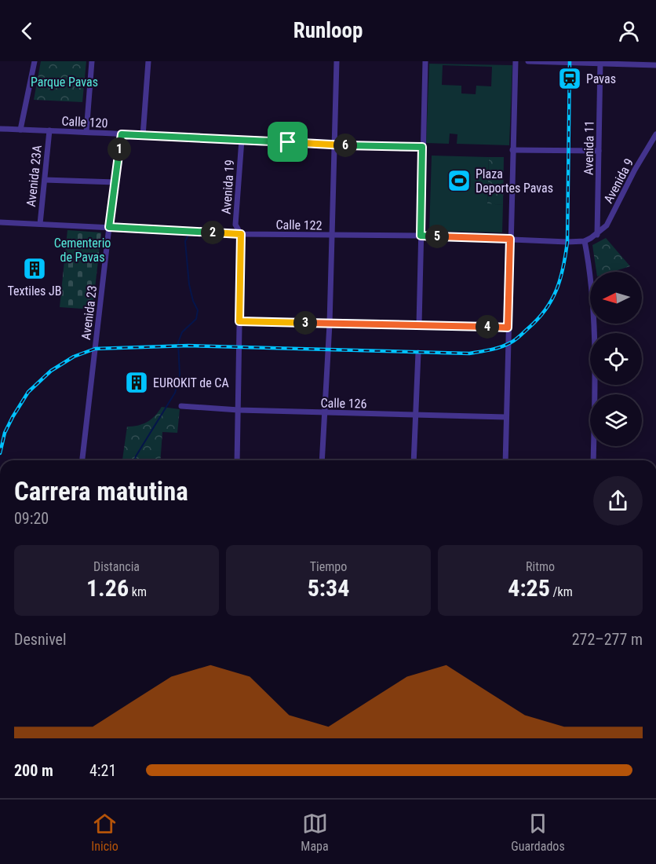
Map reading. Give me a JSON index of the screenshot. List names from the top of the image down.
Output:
{
  "streets": {
    "street": [
      "Calle 120",
      "Avenida 11",
      "Avenida 23A",
      "Avenida 9",
      "Avenida 19",
      "Calle 122",
      "Avenida 23",
      "Calle 126"
    ]
  },
  "crossings": [
    ["Calle 120", "Avenida 23A"],
    ["Calle 120", "Avenida 19"],
    ["Calle 120", "Avenida 23"],
    ["Avenida 11", "Avenida 9"],
    ["Avenida 11", "Calle 122"],
    ["Avenida 23A", "Calle 122"],
    ["Avenida 9", "Calle 122"],
    ["Avenida 19", "Calle 122"],
    ["Avenida 19", "Calle 126"],
    ["Calle 122", "Avenida 23"]
  ],
  "parks": ["Parque Pavas", "Cementerio de Pavas"],
  "places": {
    "station": ["Pavas"],
    "sports": ["Plaza Deportes Pavas"],
    "building": ["Textiles JB", "EUROKIT de CA"]
  },
  "north": "left",
  "page": {
    "header": "Runloop",
    "pins": [
      "6",
      "1",
      "2",
      "5",
      "3",
      "4"
    ],
    "heading": ["Carrera matutina", "09:20"],
    "stats": [
      ["Distancia", "1.26 km"],
      ["Tiempo", "5:34"],
      ["Ritmo", "4:25 /km"]
    ],
    "chart": ["Desnivel", "272–277 m"],
    "list": [
      {
        "name": "200 m",
        "note": "4:21"
      }
    ],
    "tabs": ["Inicio", "Mapa", "Guardados"]
  }
}
